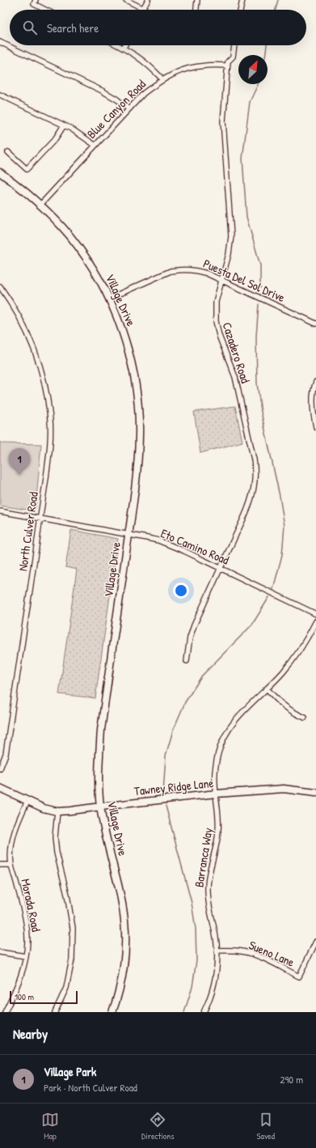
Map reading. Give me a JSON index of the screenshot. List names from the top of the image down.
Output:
{
  "streets": {
    "main road": ["Village Drive", "Tawney Ridge Lane"],
    "street": [
      "Blue Canyon Road",
      "Puesta Del Sol Drive",
      "Cazadero Road",
      "North Culver Road",
      "Eto Camino Road",
      "Barranca Way",
      "Morada Road",
      "Sueno Lane"
    ]
  },
  "crossings": [
    ["Blue Canyon Road", "Village Drive"],
    ["Blue Canyon Road", "Cazadero Road"],
    ["Puesta Del Sol Drive", "Village Drive"],
    ["Puesta Del Sol Drive", "Cazadero Road"],
    ["Village Drive", "Eto Camino Road"],
    ["Village Drive", "Tawney Ridge Lane"],
    ["Cazadero Road", "Eto Camino Road"],
    ["North Culver Road", "Eto Camino Road"],
    ["Tawney Ridge Lane", "Barranca Way"],
    ["Tawney Ridge Lane", "Morada Road"],
    ["Barranca Way", "Sueno Lane"]
  ],
  "scale_bar": "100 m",
  "north": "top right",
  "page": {
    "search": "Search here",
    "pins": "1",
    "scale": "100 m",
    "heading": "Nearby",
    "list": [
      {
        "mark": "1",
        "name": "Village Park",
        "note": "Park · North Culver Road",
        "value": "290 m"
      }
    ],
    "nav": ["Map", "Directions", "Saved"]
  }
}
